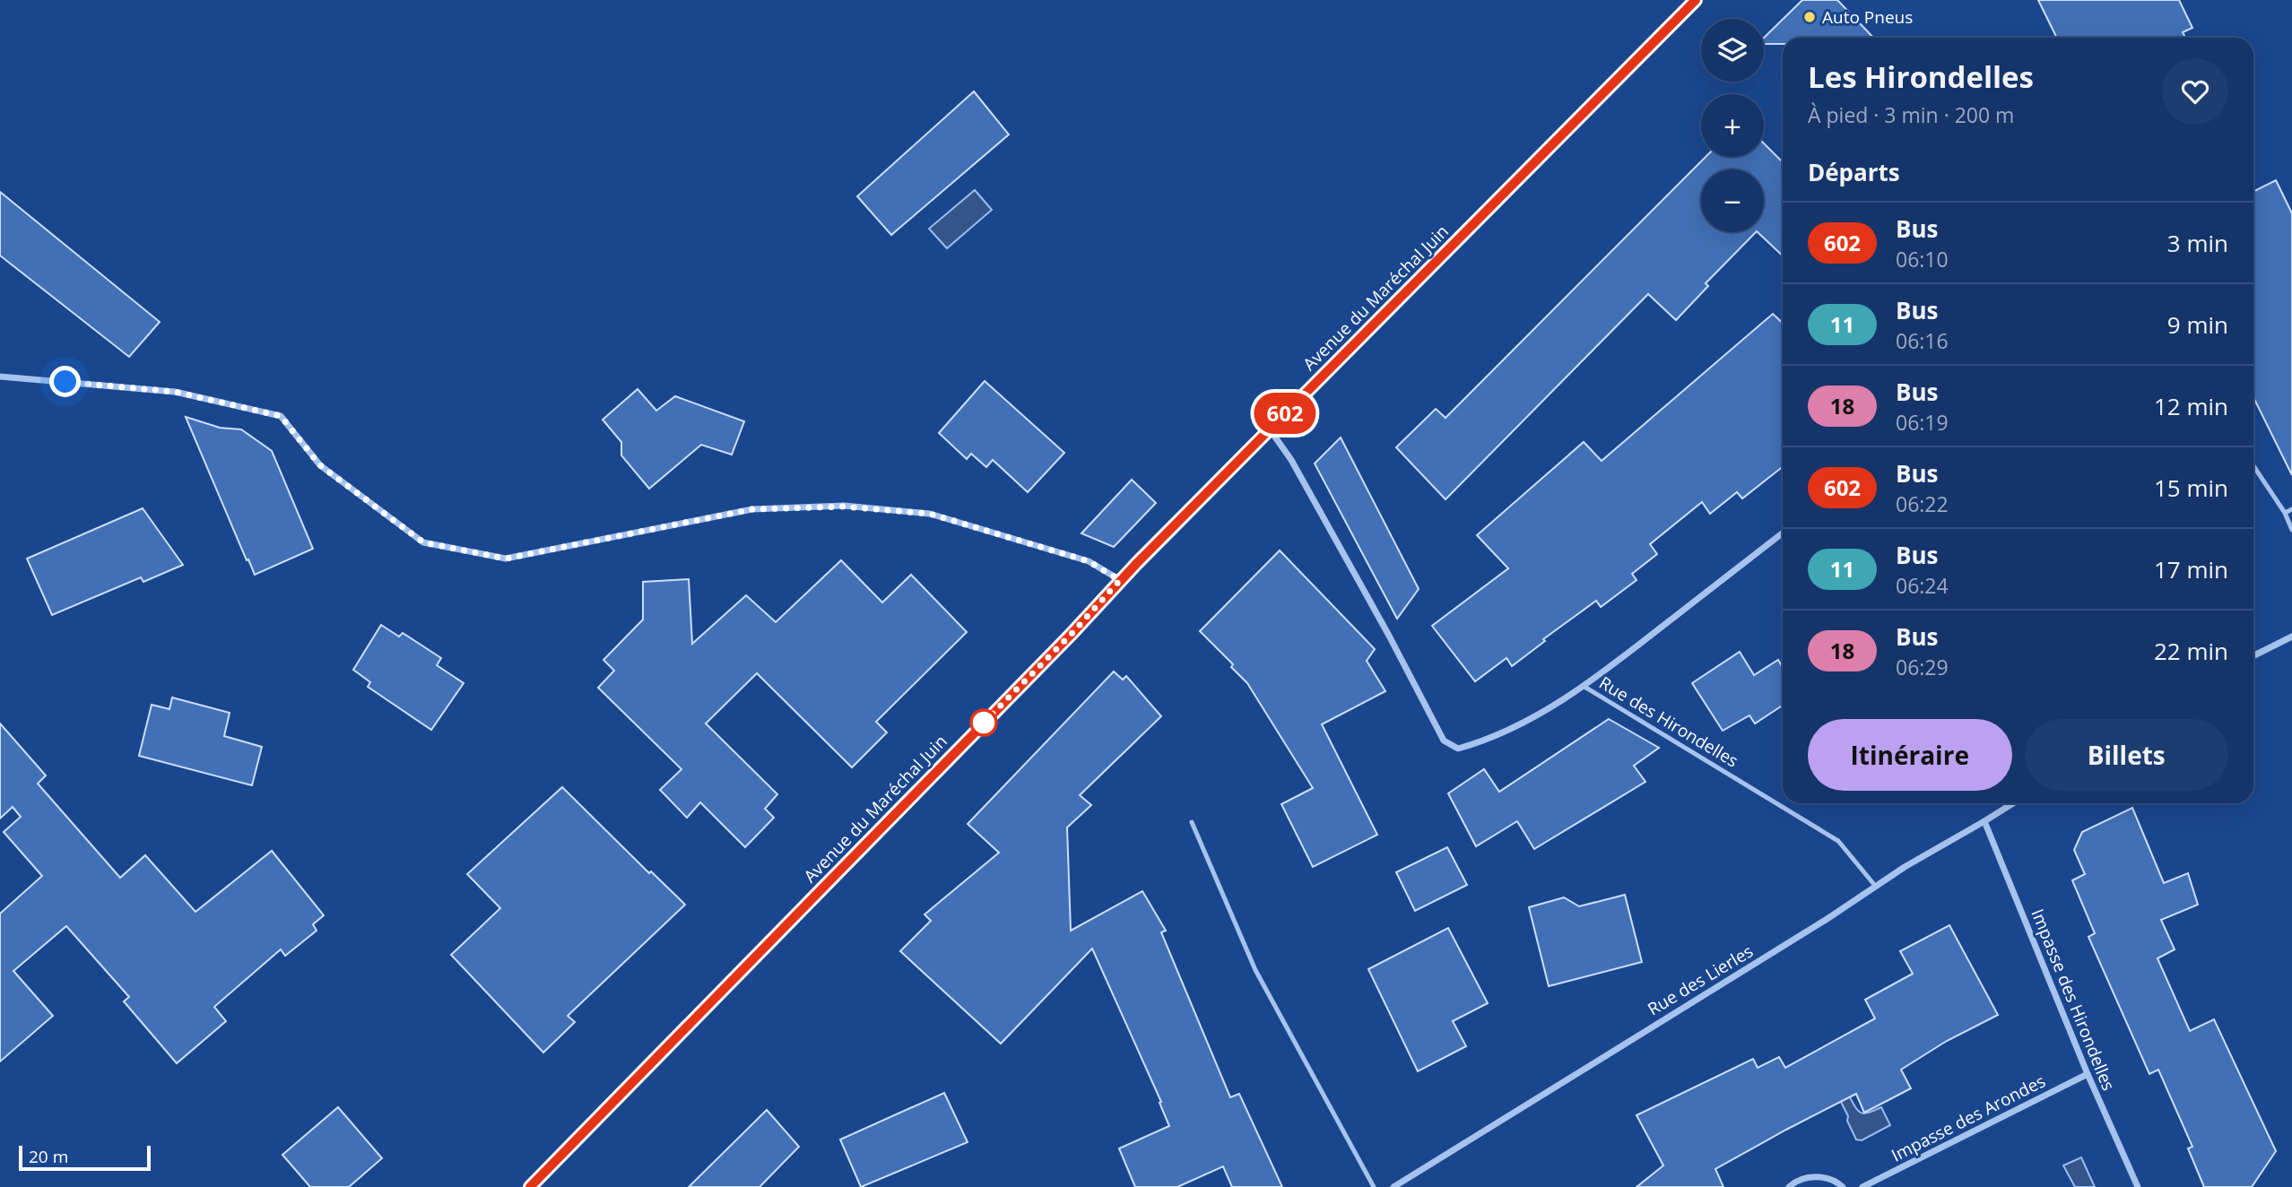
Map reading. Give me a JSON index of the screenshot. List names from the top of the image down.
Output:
{
  "streets": {
    "main road": ["Avenue du Maréchal Juin"],
    "street": [
      "Rue des Hirondelles",
      "Rue des Lierles",
      "Impasse des Hirondelles",
      "Impasse des Arondes"
    ]
  },
  "crossings": [
    ["Avenue du Maréchal Juin", "Rue des Hirondelles"],
    ["Rue des Hirondelles", "Rue des Lierles"],
    ["Rue des Lierles", "Impasse des Hirondelles"],
    ["Impasse des Hirondelles", "Impasse des Arondes"]
  ],
  "places": ["Auto Pneus"],
  "lines": ["bus line 602"],
  "scale_bar": "20 m",
  "page": {
    "on_map": "602",
    "map_buttons": ["+", "−"],
    "heading": [
      ["Les Hirondelles", "À pied · 3 min · 200 m"],
      "Départs"
    ],
    "list": [
      {
        "mark": "602",
        "name": "Bus",
        "note": "06:10",
        "value": "3 min"
      },
      {
        "mark": "11",
        "name": "Bus",
        "note": "06:16",
        "value": "9 min"
      },
      {
        "mark": "18",
        "name": "Bus",
        "note": "06:19",
        "value": "12 min"
      },
      {
        "mark": "602",
        "name": "Bus",
        "note": "06:22",
        "value": "15 min"
      },
      {
        "mark": "11",
        "name": "Bus",
        "note": "06:24",
        "value": "17 min"
      },
      {
        "mark": "18",
        "name": "Bus",
        "note": "06:29",
        "value": "22 min"
      }
    ],
    "buttons": ["Itinéraire", "Billets"],
    "scale": "20 m"
  }
}
